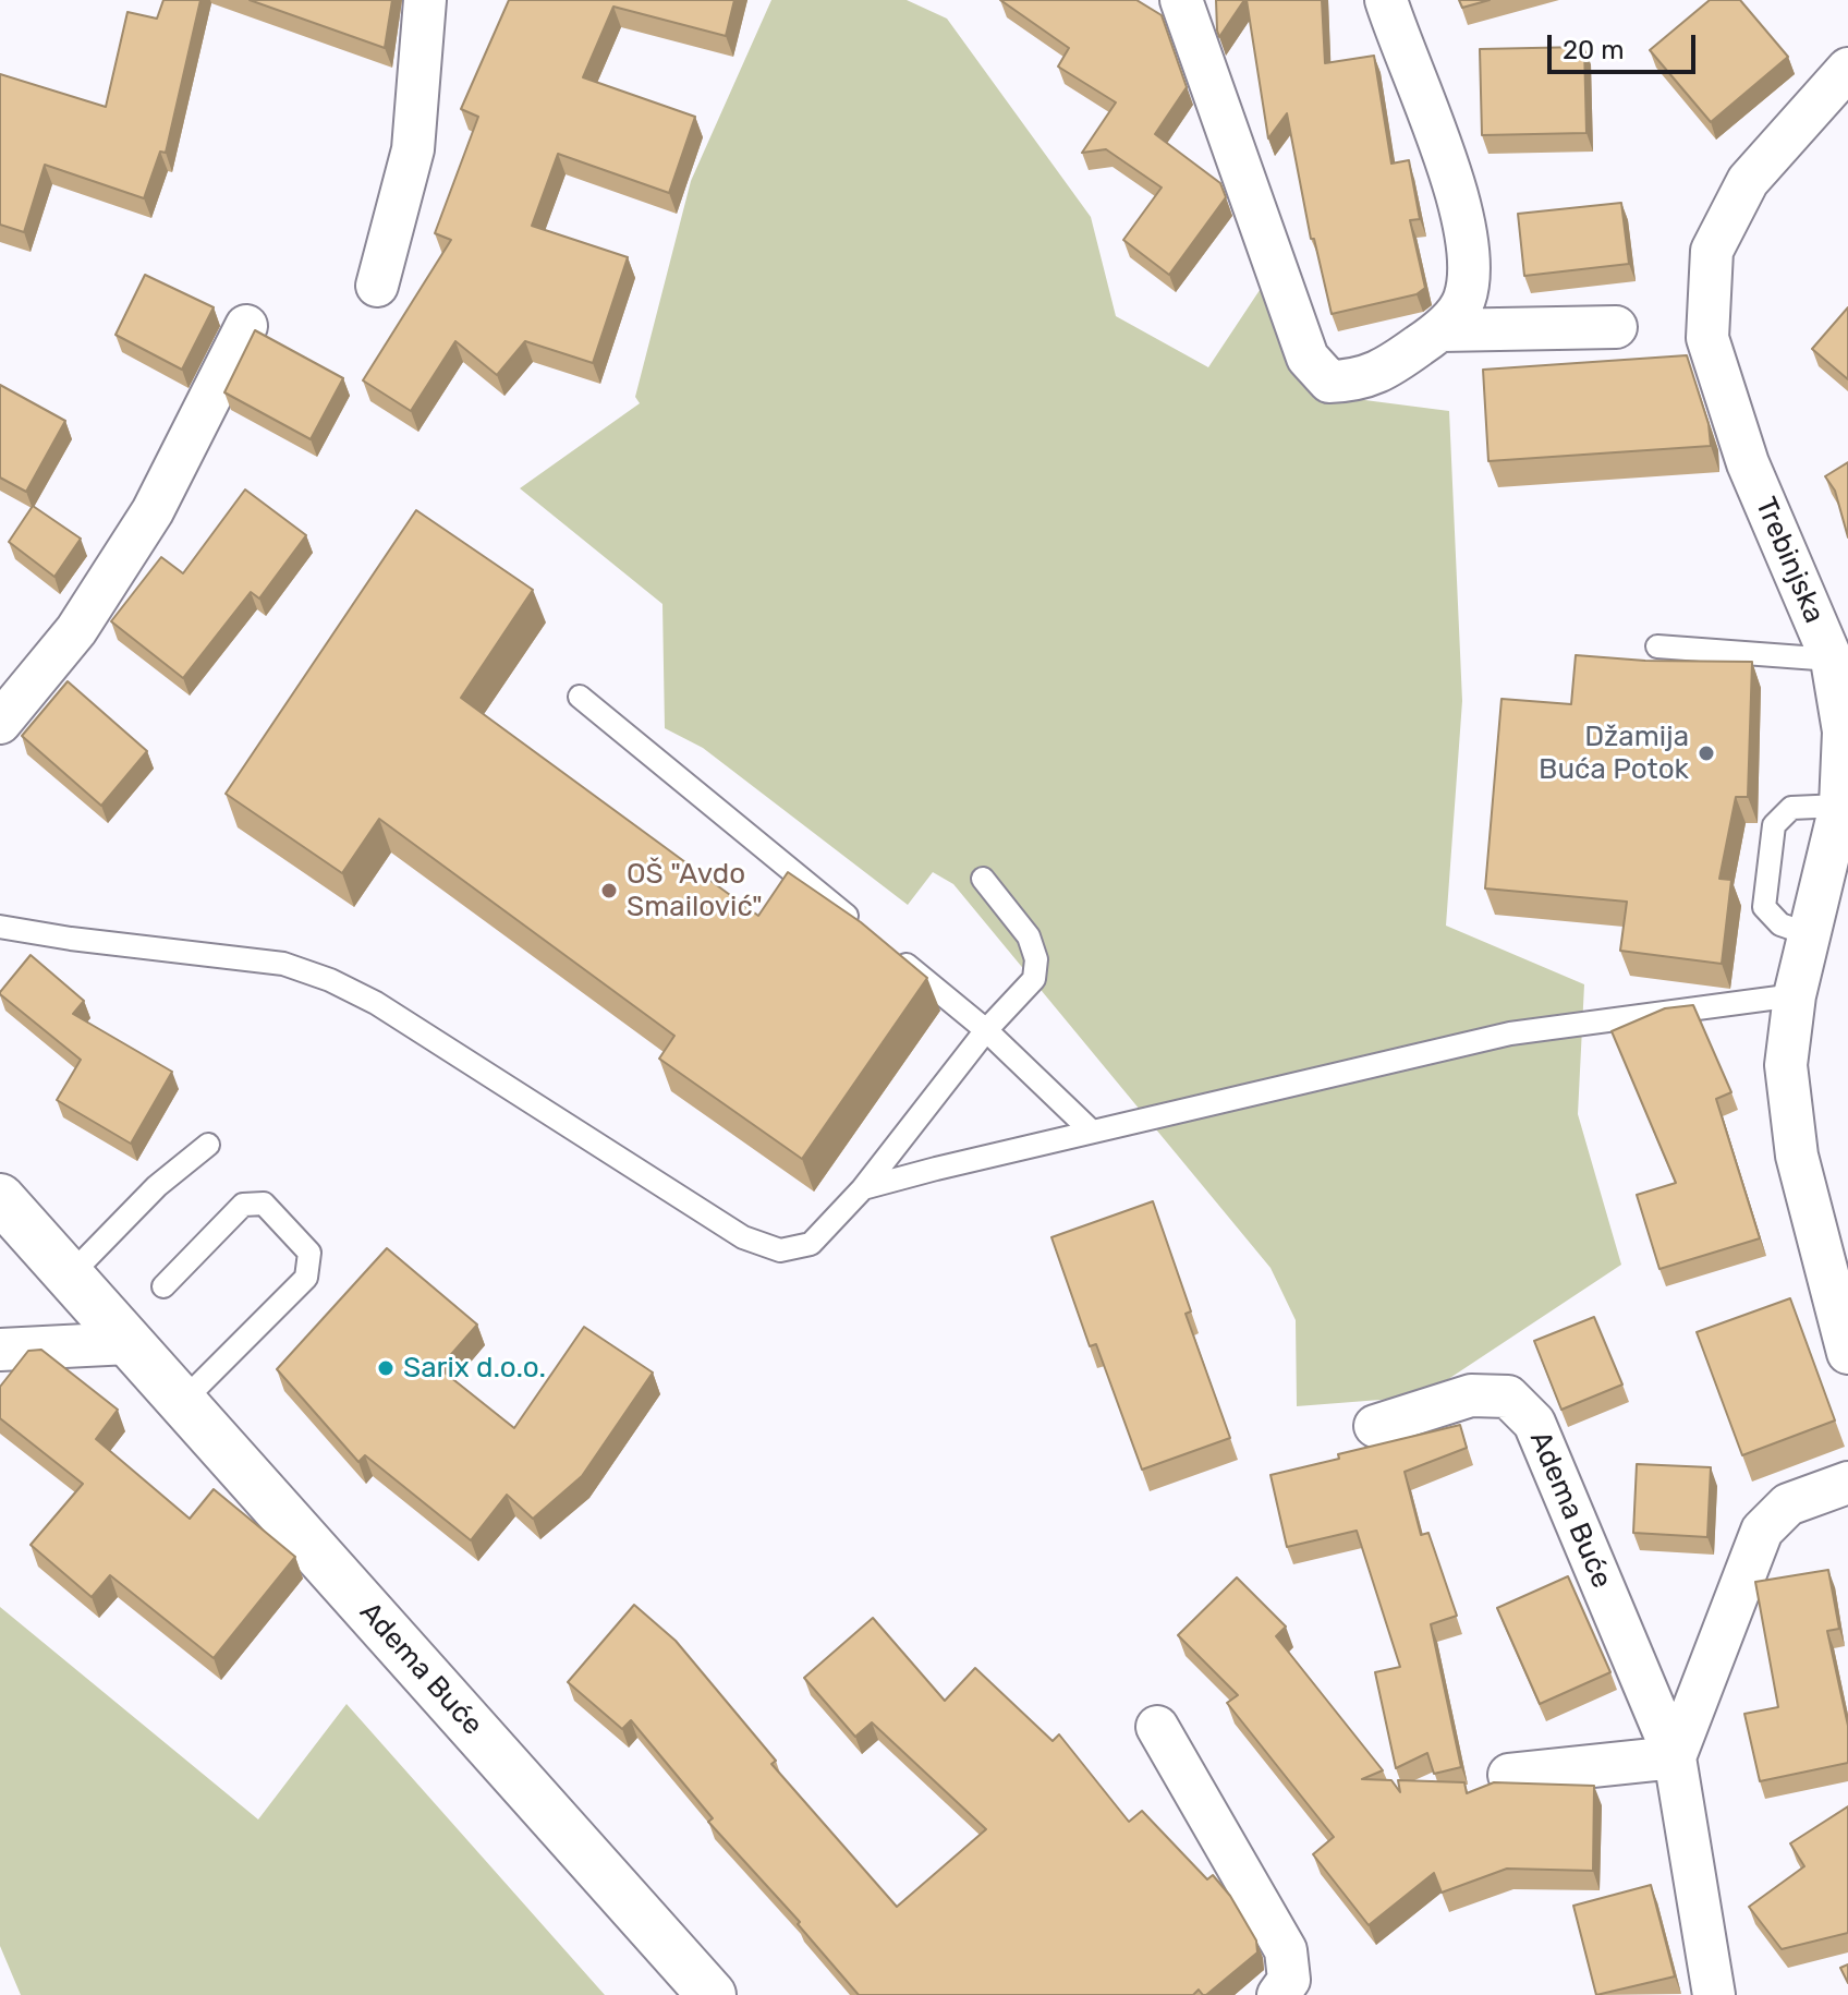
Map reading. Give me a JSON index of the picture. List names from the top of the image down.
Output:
{
  "streets": {
    "street": ["Trebinjska", "Adema Buće"]
  },
  "places": ["Džamija Buća Potok", "OŠ \"Avdo Smailović\"", "Sarix d.o.o."],
  "scale_bar": "20 m"
}
